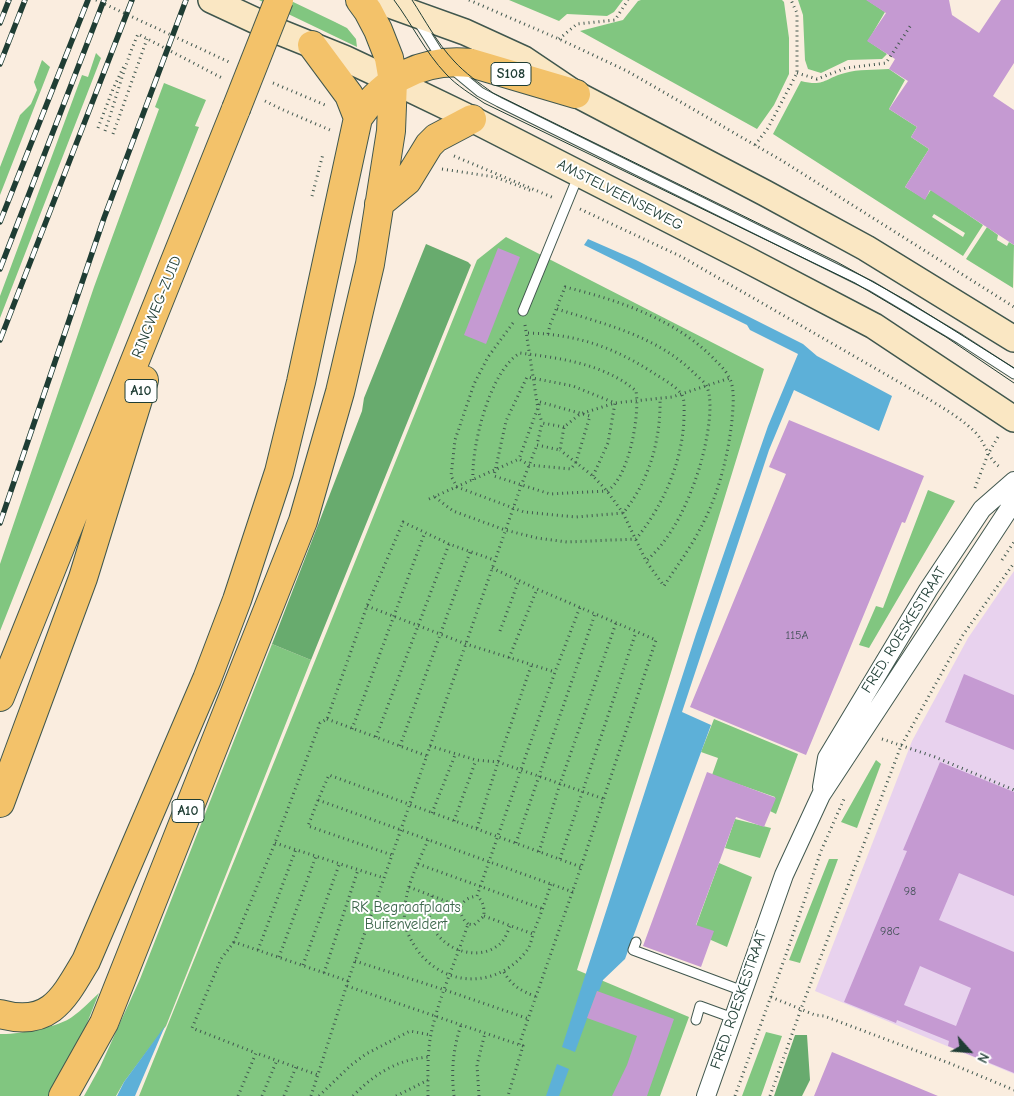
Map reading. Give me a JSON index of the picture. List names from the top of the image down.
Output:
{
  "streets": {
    "highway": ["S108", "RINGWEG-ZUID", "A10"],
    "main road": ["AMSTELVEENSEWEG"],
    "street": ["FRED. ROESKESTRAAT"]
  },
  "crossings": [
    ["S108", "AMSTELVEENSEWEG"],
    ["S108", "A10"],
    ["AMSTELVEENSEWEG", "A10"],
    ["RINGWEG-ZUID", "A10"]
  ],
  "parks": ["RK Begraafplaats Buitenveldert"],
  "house_numbers": ["115A", "98", "98C"],
  "north": "bottom right"
}
